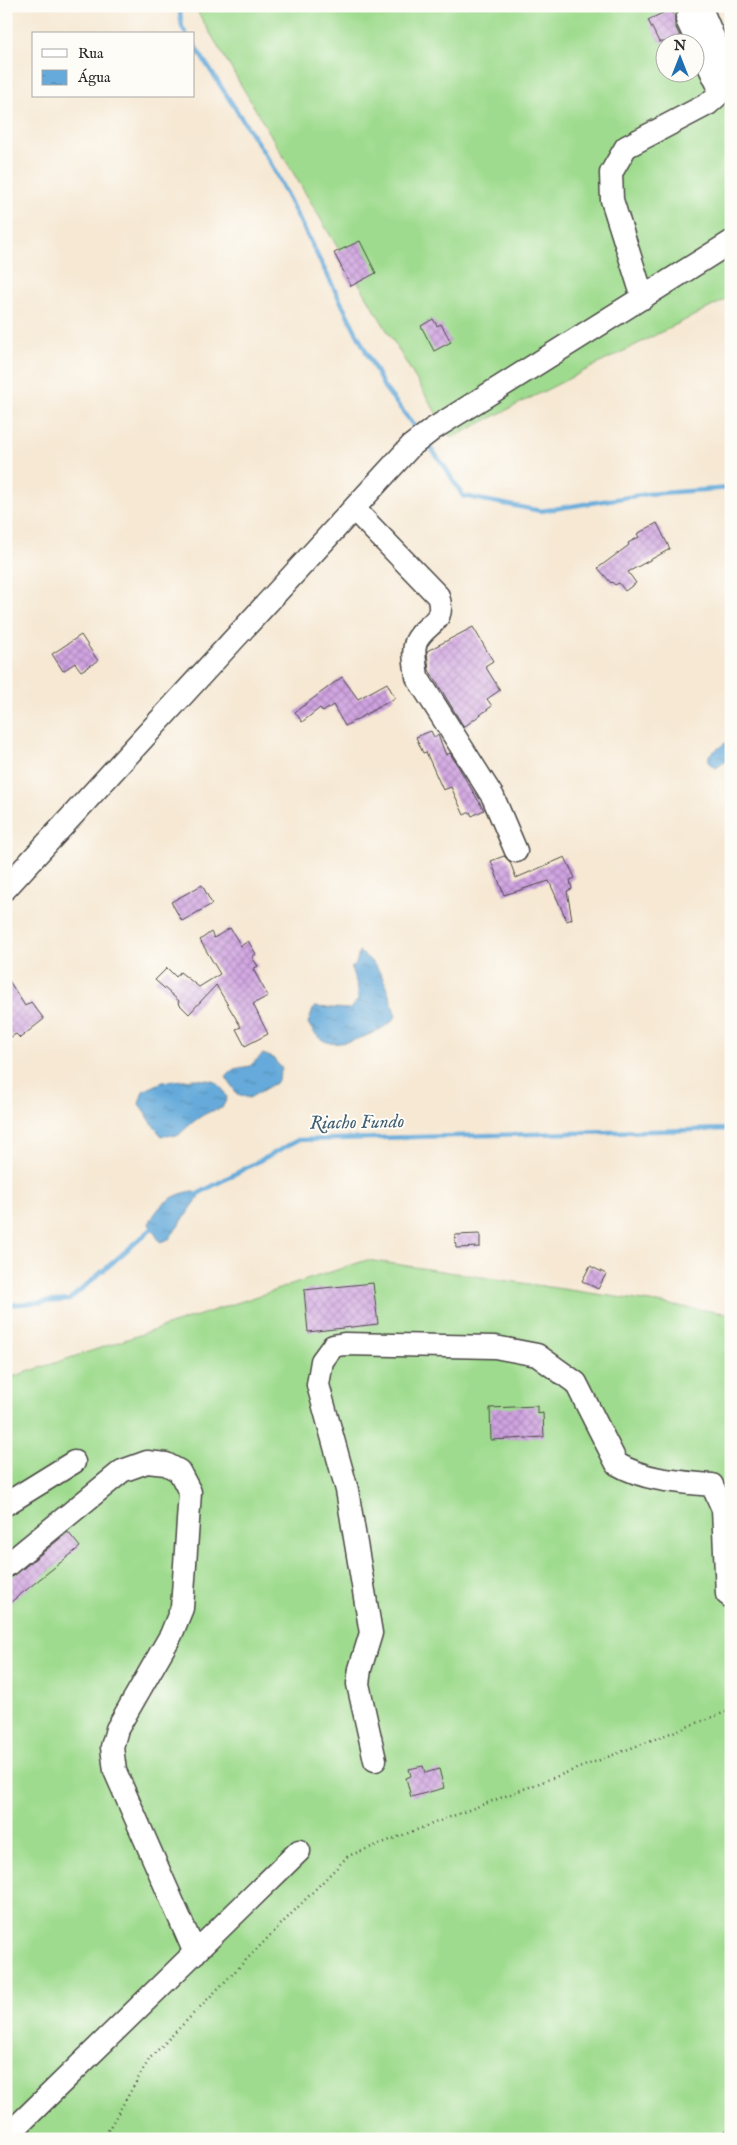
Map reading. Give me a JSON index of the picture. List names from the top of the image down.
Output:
{
  "water": ["Riacho Fundo"],
  "legend": ["Rua", "Água"],
  "north": "top"
}
